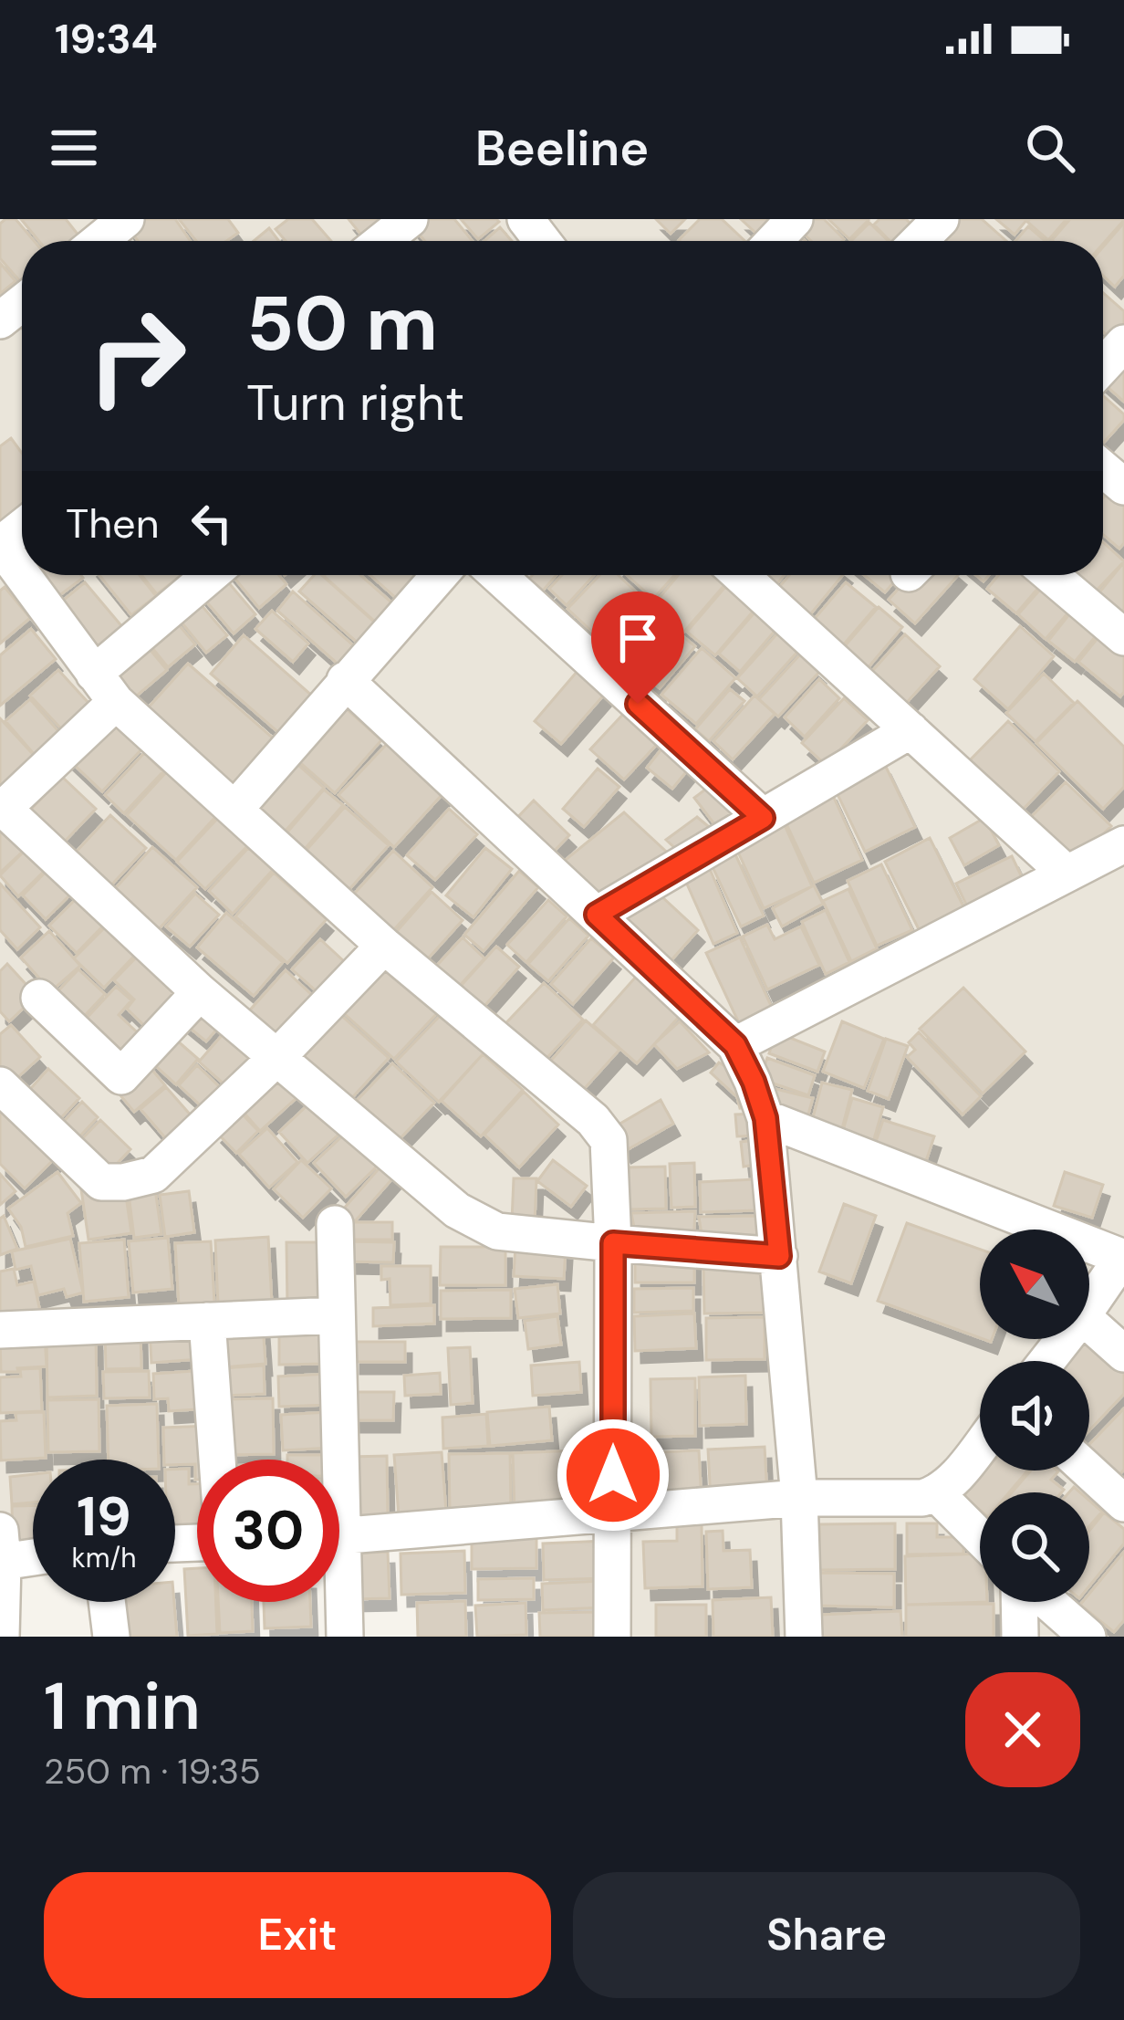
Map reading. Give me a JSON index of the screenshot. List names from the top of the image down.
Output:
{
  "north": "top left",
  "page": {
    "status": "19:34",
    "header": "Beeline",
    "turn": ["50 m", "Turn right"],
    "then": "Then",
    "speed": "19 km/h",
    "limit": "30",
    "heading": ["1 min", "250 m · 19:35"],
    "buttons": ["Exit", "Share"]
  }
}
